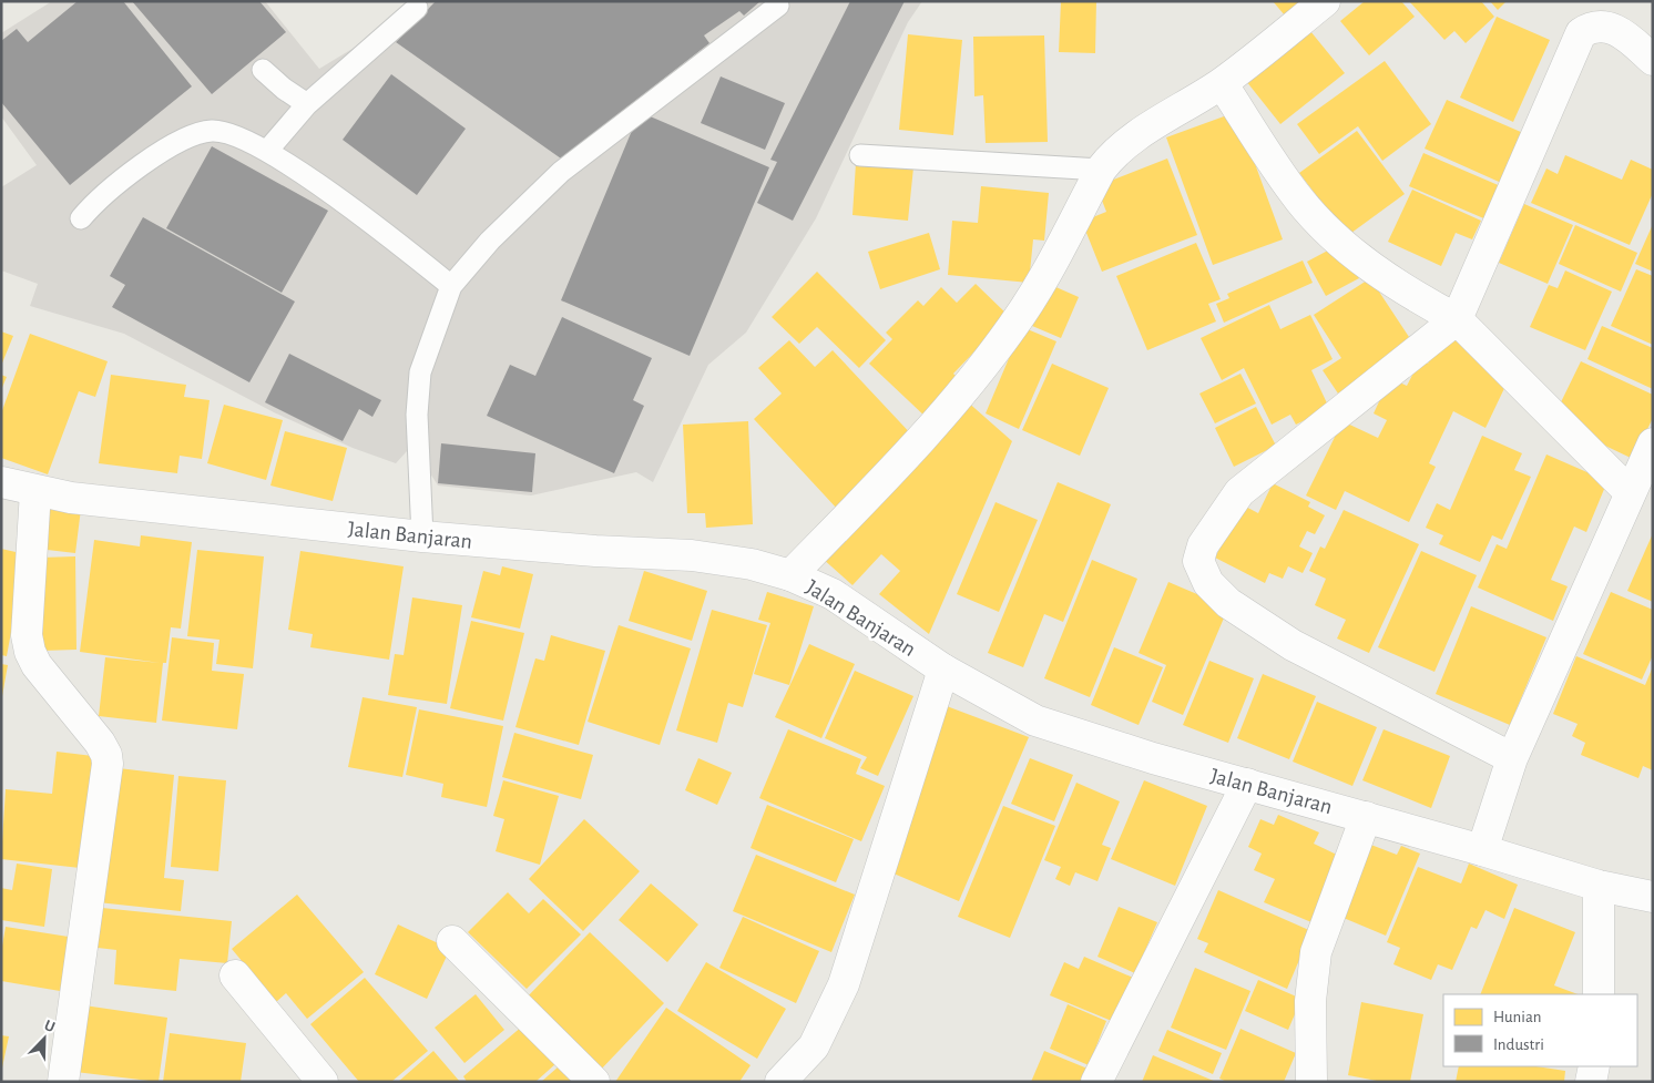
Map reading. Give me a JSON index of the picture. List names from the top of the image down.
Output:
{
  "streets": {
    "street": ["Jalan Banjaran"]
  },
  "legend": ["Hunian", "Industri"],
  "north": "top right"
}
